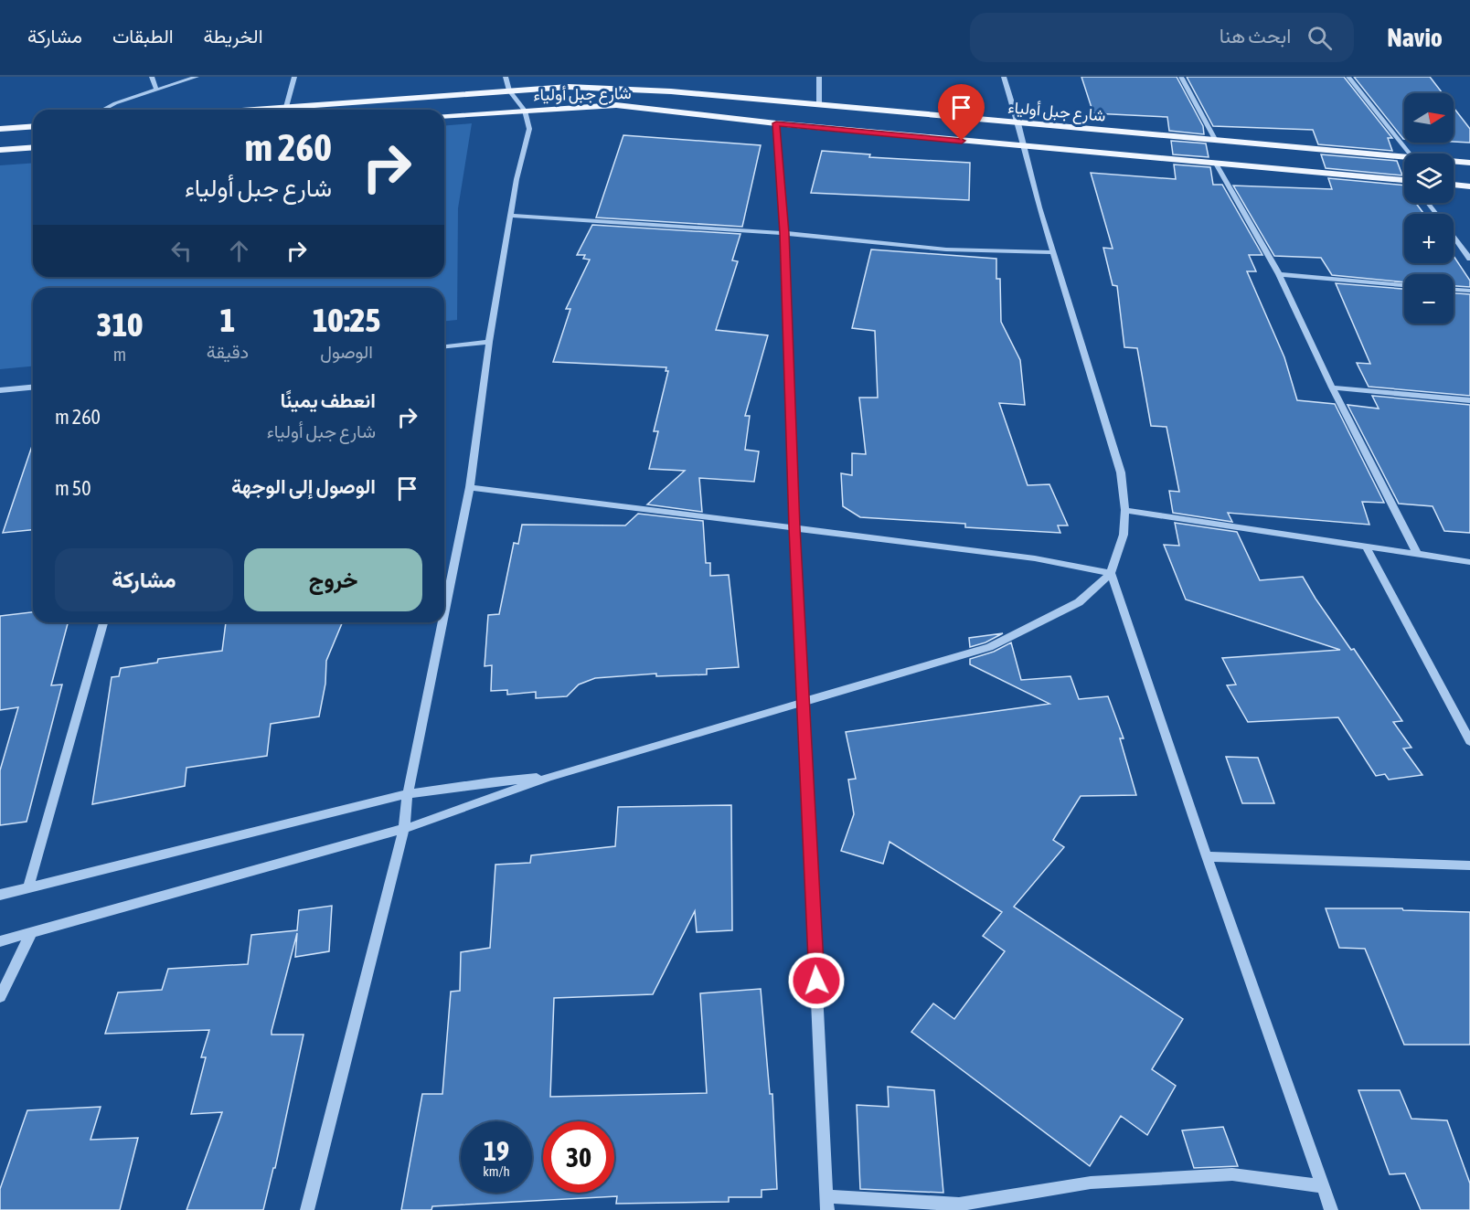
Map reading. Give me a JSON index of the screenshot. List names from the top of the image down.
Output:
{
  "streets": {
    "main road": ["شارع جبل أولياء"]
  },
  "north": "right",
  "page": {
    "header": "Navio",
    "search": "ابحث هنا",
    "nav": ["الخريطة", "الطبقات", "مشاركة"],
    "map_buttons": ["+", "−"],
    "turn": ["260 m", "شارع جبل أولياء"],
    "eta": [
      "10:25",
      "الوصول",
      "1",
      "دقيقة",
      "310",
      "m"
    ],
    "list": [
      {
        "name": "انعطف يمينًا",
        "note": "شارع جبل أولياء",
        "value": "260 m"
      },
      {
        "name": "الوصول إلى الوجهة",
        "value": "50 m"
      }
    ],
    "buttons": ["خروج", "مشاركة"],
    "speed": "19 km/h",
    "limit": "30"
  }
}
